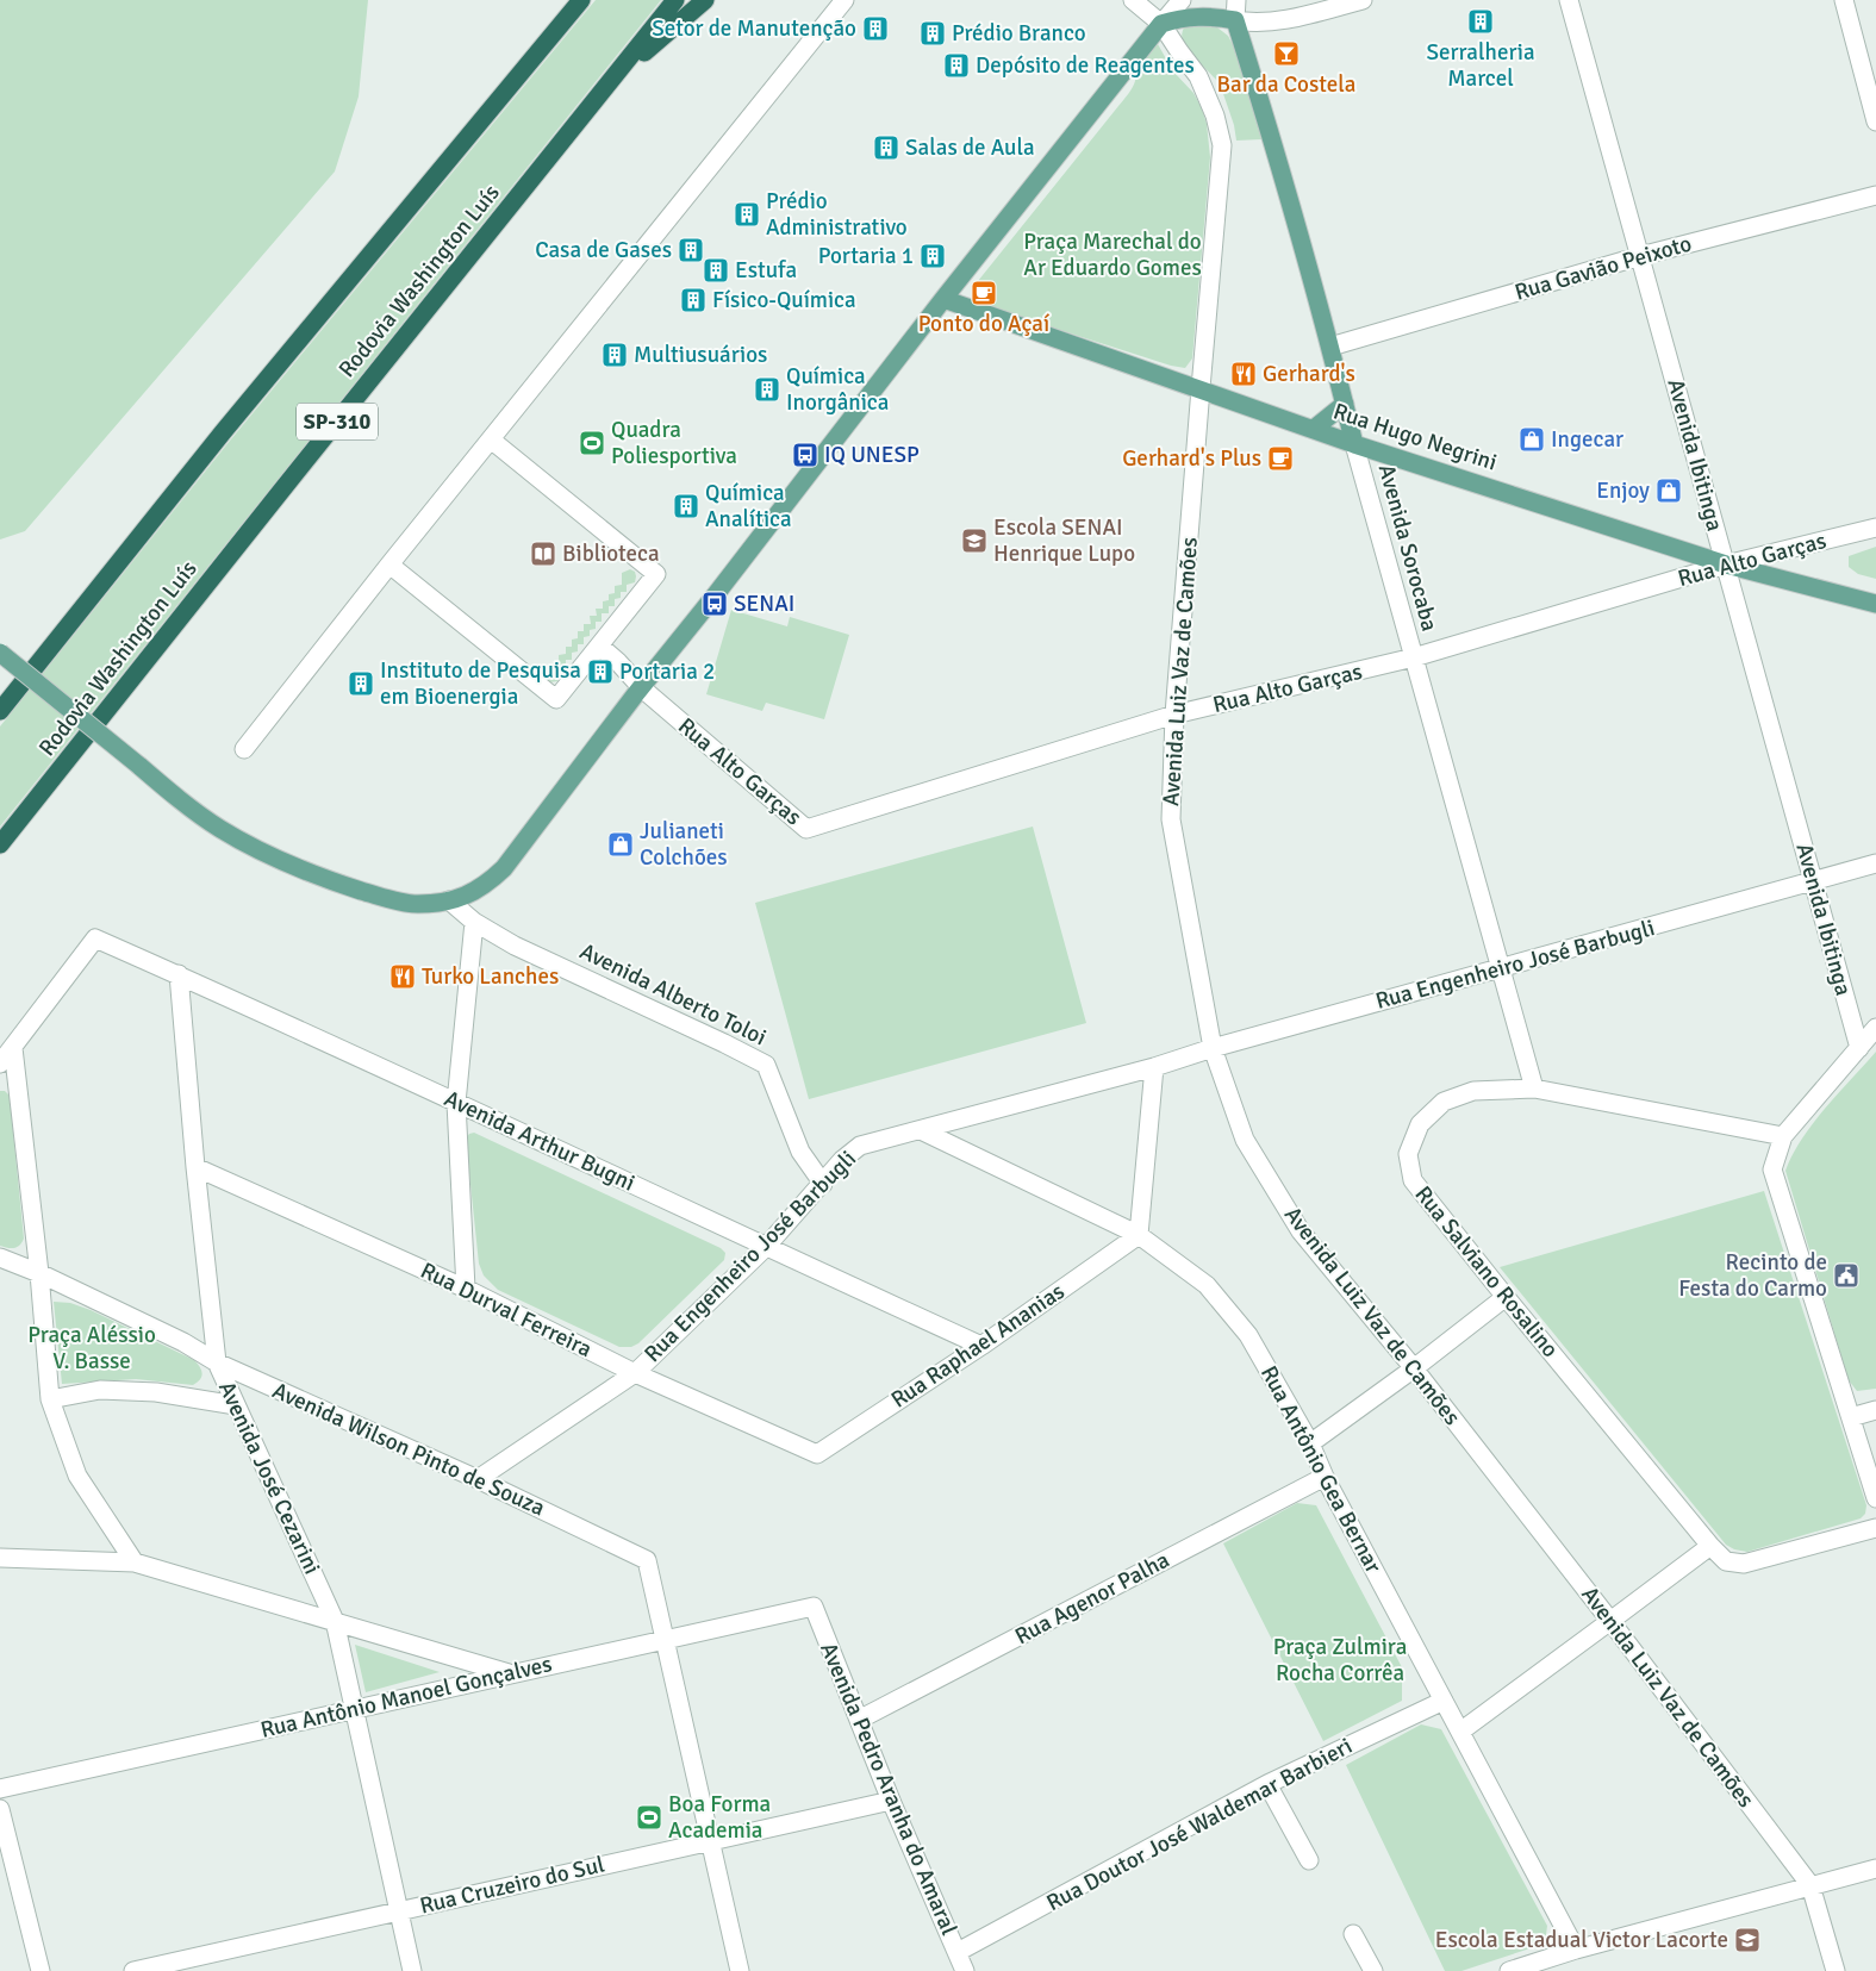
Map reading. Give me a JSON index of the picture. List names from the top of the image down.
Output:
{
  "streets": {
    "highway": ["Rodovia Washington Luís", "SP-310"],
    "main road": ["Rua Hugo Negrini", "Avenida Sorocaba"],
    "street": [
      "Rua Gavião Peixoto",
      "Avenida Ibitinga",
      "Rua Alto Garças",
      "Avenida Luiz Vaz de Camões",
      "Rua Engenheiro José Barbugli",
      "Avenida Alberto Toloi",
      "Avenida Arthur Bugni",
      "Rua Salviano Rosalino",
      "Rua Durval Ferreira",
      "Rua Raphael Ananias",
      "Avenida Wilson Pinto de Souza",
      "Rua Antônio Gea Bernar",
      "Avenida José Cezarini",
      "Rua Agenor Palha",
      "Rua Antônio Manoel Gonçalves",
      "Avenida Pedro Aranha do Amaral",
      "Rua Doutor José Waldemar Barbieri",
      "Rua Cruzeiro do Sul"
    ]
  },
  "crossings": [
    ["Rua Gavião Peixoto", "Avenida Ibitinga"],
    ["Rua Gavião Peixoto", "Avenida Sorocaba"],
    ["Rua Hugo Negrini", "Avenida Ibitinga"],
    ["Rua Hugo Negrini", "Avenida Sorocaba"],
    ["Rua Hugo Negrini", "Rua Alto Garças"],
    ["Rua Hugo Negrini", "Avenida Luiz Vaz de Camões"],
    ["Avenida Ibitinga", "Rua Alto Garças"],
    ["Avenida Ibitinga", "Rua Engenheiro José Barbugli"],
    ["Avenida Sorocaba", "Rua Alto Garças"],
    ["Avenida Sorocaba", "Rua Engenheiro José Barbugli"],
    ["Avenida Sorocaba", "Rua Salviano Rosalino"],
    ["Rua Alto Garças", "Avenida Luiz Vaz de Camões"],
    ["Avenida Luiz Vaz de Camões", "Rua Engenheiro José Barbugli"],
    ["Rua Engenheiro José Barbugli", "Avenida Alberto Toloi"],
    ["Rua Engenheiro José Barbugli", "Avenida Arthur Bugni"],
    ["Rua Engenheiro José Barbugli", "Rua Durval Ferreira"],
    ["Rua Engenheiro José Barbugli", "Avenida Wilson Pinto de Souza"],
    ["Rua Engenheiro José Barbugli", "Rua Antônio Gea Bernar"],
    ["Avenida Arthur Bugni", "Rua Raphael Ananias"],
    ["Avenida Arthur Bugni", "Avenida José Cezarini"],
    ["Rua Durval Ferreira", "Rua Raphael Ananias"],
    ["Rua Durval Ferreira", "Avenida José Cezarini"],
    ["Rua Raphael Ananias", "Rua Antônio Gea Bernar"],
    ["Avenida Wilson Pinto de Souza", "Avenida José Cezarini"],
    ["Avenida Wilson Pinto de Souza", "Rua Antônio Manoel Gonçalves"],
    ["Rua Antônio Gea Bernar", "Rua Agenor Palha"],
    ["Rua Antônio Gea Bernar", "Rua Doutor José Waldemar Barbieri"],
    ["Avenida José Cezarini", "Rua Antônio Manoel Gonçalves"],
    ["Avenida José Cezarini", "Rua Cruzeiro do Sul"],
    ["Rua Agenor Palha", "Avenida Pedro Aranha do Amaral"],
    ["Rua Antônio Manoel Gonçalves", "Avenida Pedro Aranha do Amaral"],
    ["Avenida Pedro Aranha do Amaral", "Rua Doutor José Waldemar Barbieri"],
    ["Avenida Pedro Aranha do Amaral", "Rua Cruzeiro do Sul"]
  ],
  "parks": ["Praça Marechal do Ar Eduardo Gomes", "Praça Aléssio V. Basse", "Praça Zulmira Rocha Corrêa"],
  "places": {
    "building": [
      "Serralheria Marcel",
      "Setor de Manutenção",
      "Prédio Branco",
      "Depósito de Reagentes",
      "Salas de Aula",
      "Prédio Administrativo",
      "Casa de Gases",
      "Portaria 1",
      "Estufa",
      "Físico-Química",
      "Multiusuários",
      "Química Inorgânica",
      "Química Analítica",
      "Portaria 2",
      "Instituto de Pesquisa em Bioenergia"
    ],
    "bar": ["Bar da Costela"],
    "cafe": ["Ponto do Açaí", "Gerhard's Plus"],
    "restaurant": ["Gerhard's", "Turko Lanches"],
    "shop": ["Ingecar", "Enjoy", "Julianeti Colchões"],
    "sports": ["Quadra Poliesportiva", "Boa Forma Academia"],
    "bus stop": ["IQ UNESP", "SENAI"],
    "school or university": ["Escola SENAI Henrique Lupo", "Escola Estadual Victor Lacorte"],
    "library": ["Biblioteca"],
    "public building": ["Recinto de Festa do Carmo"]
  }
}
